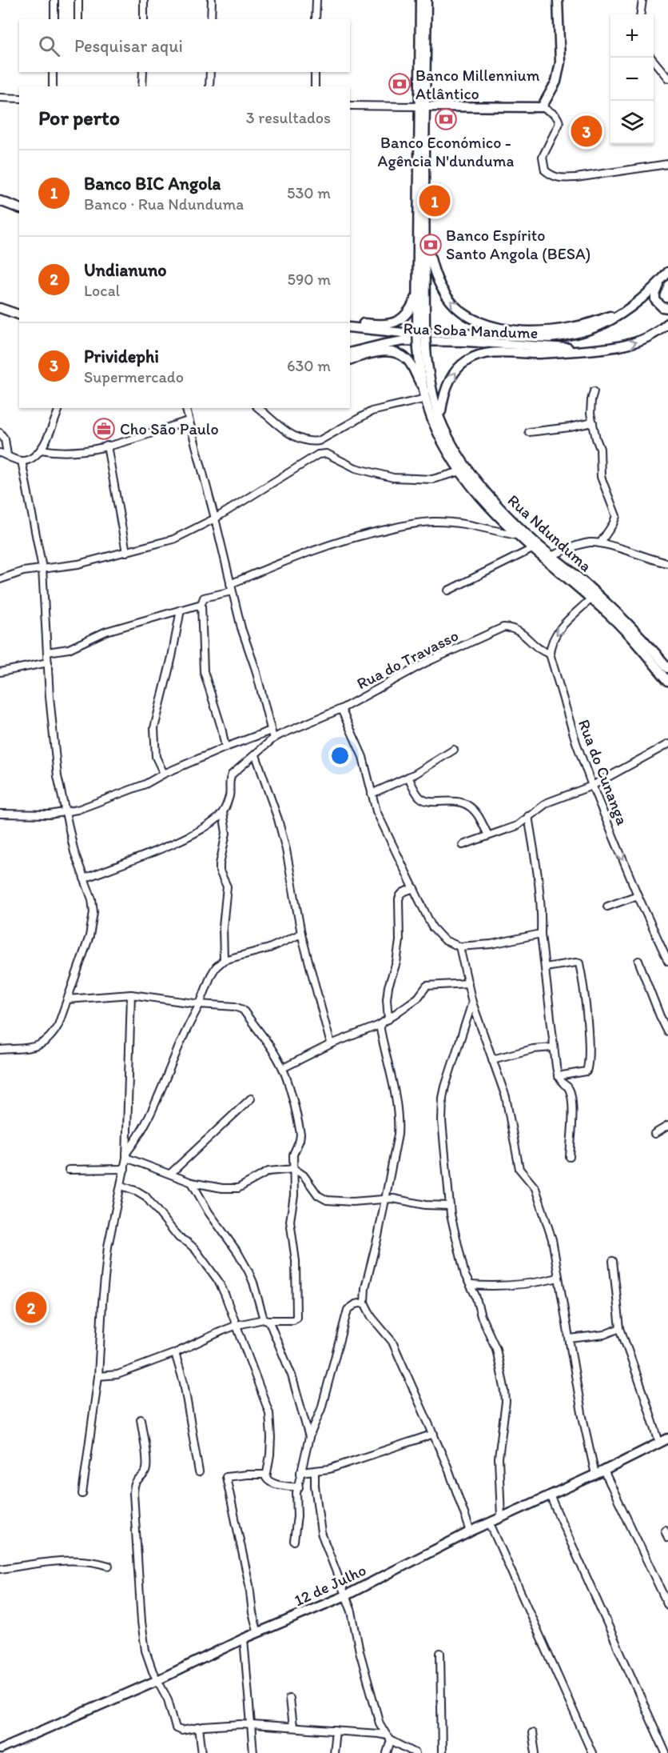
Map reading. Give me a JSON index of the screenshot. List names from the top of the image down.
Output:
{
  "streets": {
    "main road": ["Rua Soba Mandume", "Rua Ndunduma", "12 de Julho"],
    "street": ["Rua do Travasso", "Rua do Cunanga"]
  },
  "crossings": [
    ["Rua do Travasso", "Rua do Cunanga"]
  ],
  "one_way": ["Rua do Cunanga"],
  "places": {
    "bank": ["Banco Millennium Atlântico", "Banco Económico - Agência N'dunduma", "Banco Espírito Santo Angola (BESA)"],
    "office": ["Cho São Paulo"]
  },
  "page": {
    "map_buttons": ["+", "−"],
    "search": "Pesquisar aqui",
    "heading": ["Por perto", "3 resultados"],
    "pins": ["3", "1", "2"],
    "list": [
      {
        "mark": "1",
        "name": "Banco BIC Angola",
        "note": "Banco · Rua Ndunduma",
        "value": "530 m"
      },
      {
        "mark": "2",
        "name": "Undianuno",
        "note": "Local",
        "value": "590 m"
      },
      {
        "mark": "3",
        "name": "Prividephi",
        "note": "Supermercado",
        "value": "630 m"
      }
    ]
  }
}
